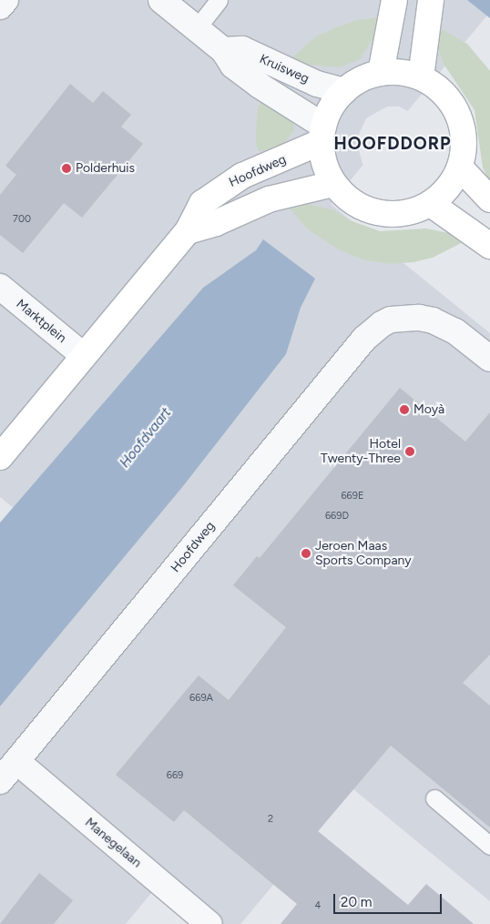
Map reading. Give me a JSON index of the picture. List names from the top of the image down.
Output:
{
  "streets": {
    "street": [
      "Kruisweg",
      "Hoofdweg",
      "Marktplein",
      "Manegelaan"
    ]
  },
  "crossings": [
    ["Kruisweg", "Hoofdweg"],
    ["Hoofdweg", "Marktplein"],
    ["Hoofdweg", "Manegelaan"]
  ],
  "districts": ["HOOFDDORP"],
  "water": ["Hoofdvaart"],
  "places": [
    "Polderhuis",
    "Moyà",
    "Hotel Twenty-Three",
    "Jeroen Maas Sports Company"
  ],
  "house_numbers": [
    "700",
    "669E",
    "669D",
    "669A",
    "669",
    "2",
    "4"
  ],
  "scale_bar": "20 m"
}
